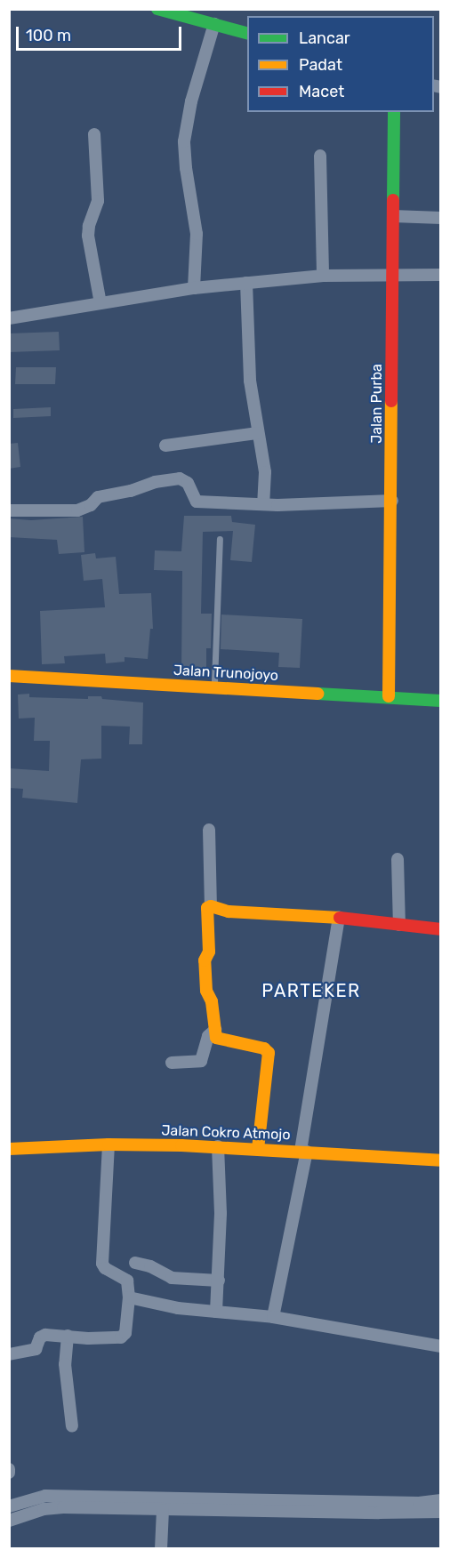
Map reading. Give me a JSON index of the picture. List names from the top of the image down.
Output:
{
  "streets": {
    "main road": ["Jalan Purba", "Jalan Trunojoyo", "Jalan Cokro Atmojo"]
  },
  "crossings": [
    ["Jalan Purba", "Jalan Trunojoyo"]
  ],
  "districts": ["PARTEKER"],
  "legend": ["Lancar", "Padat", "Macet"],
  "scale_bar": "100 m"
}
